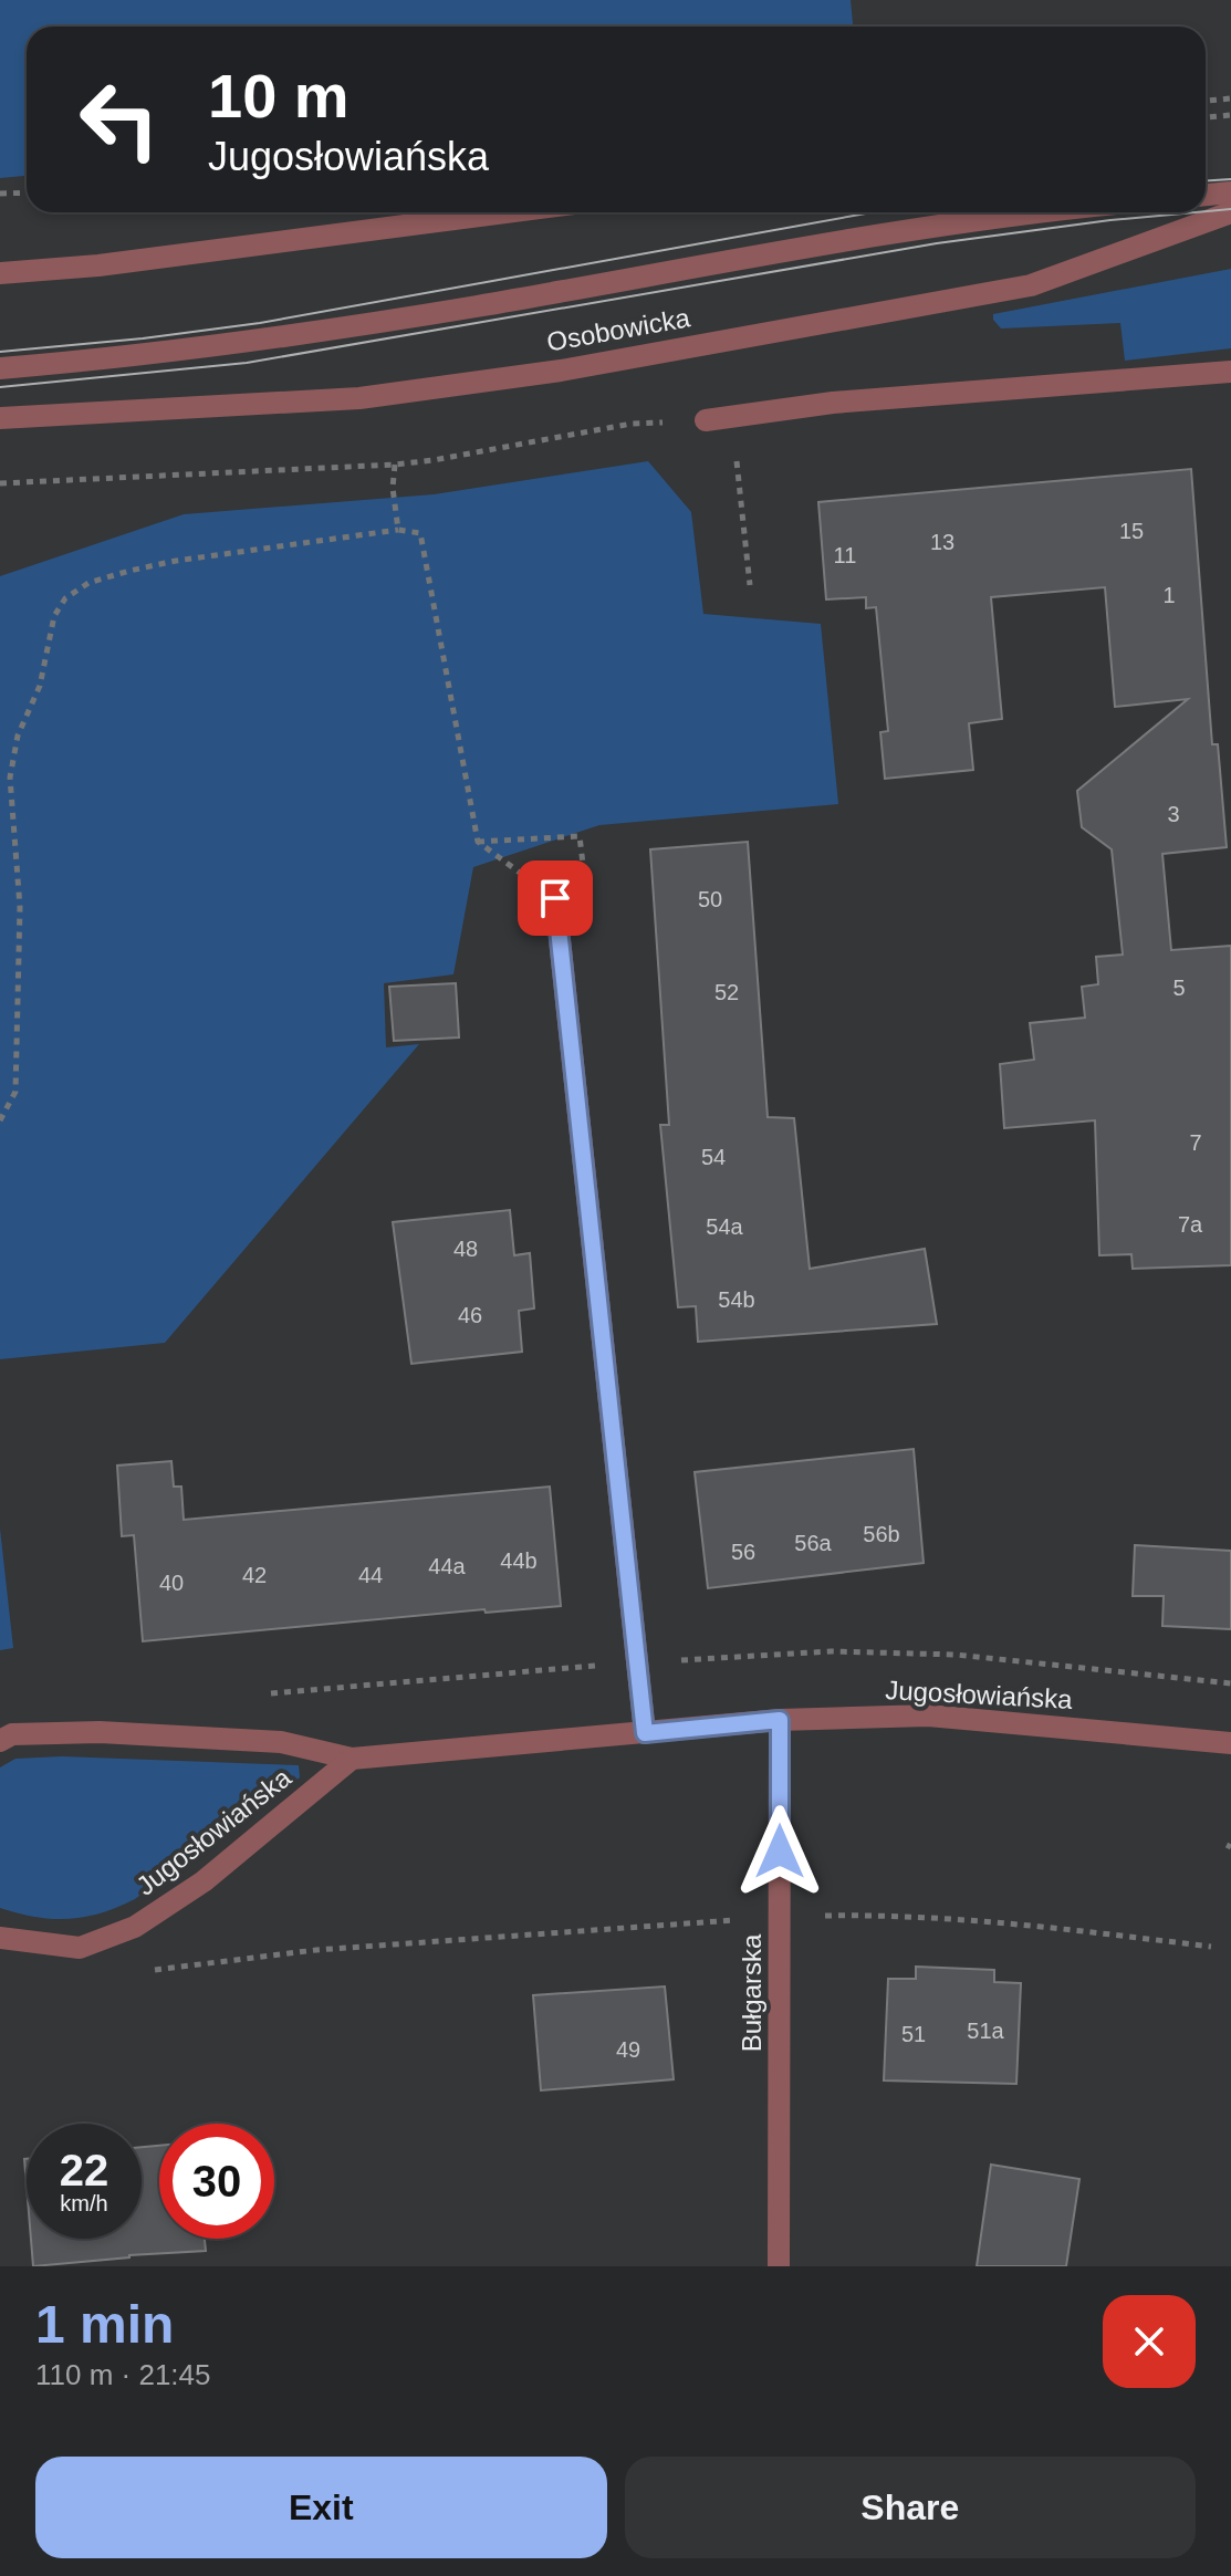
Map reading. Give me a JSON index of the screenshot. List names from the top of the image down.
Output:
{
  "streets": {
    "street": ["Osobowicka", "Jugosłowiańska", "Bułgarska"]
  },
  "crossings": [
    ["Jugosłowiańska", "Bułgarska"]
  ],
  "house_numbers": [
    "15",
    "13",
    "11",
    "1",
    "3",
    "50",
    "5",
    "52",
    "7",
    "54",
    "7a",
    "54a",
    "48",
    "54b",
    "46",
    "56b",
    "56a",
    "56",
    "44b",
    "44a",
    "42",
    "44",
    "40",
    "51a",
    "51",
    "49"
  ],
  "page": {
    "turn": ["10 m", "Jugosłowiańska"],
    "speed": "22 km/h",
    "limit": "30",
    "heading": ["1 min", "110 m · 21:45"],
    "buttons": ["Exit", "Share"]
  }
}
